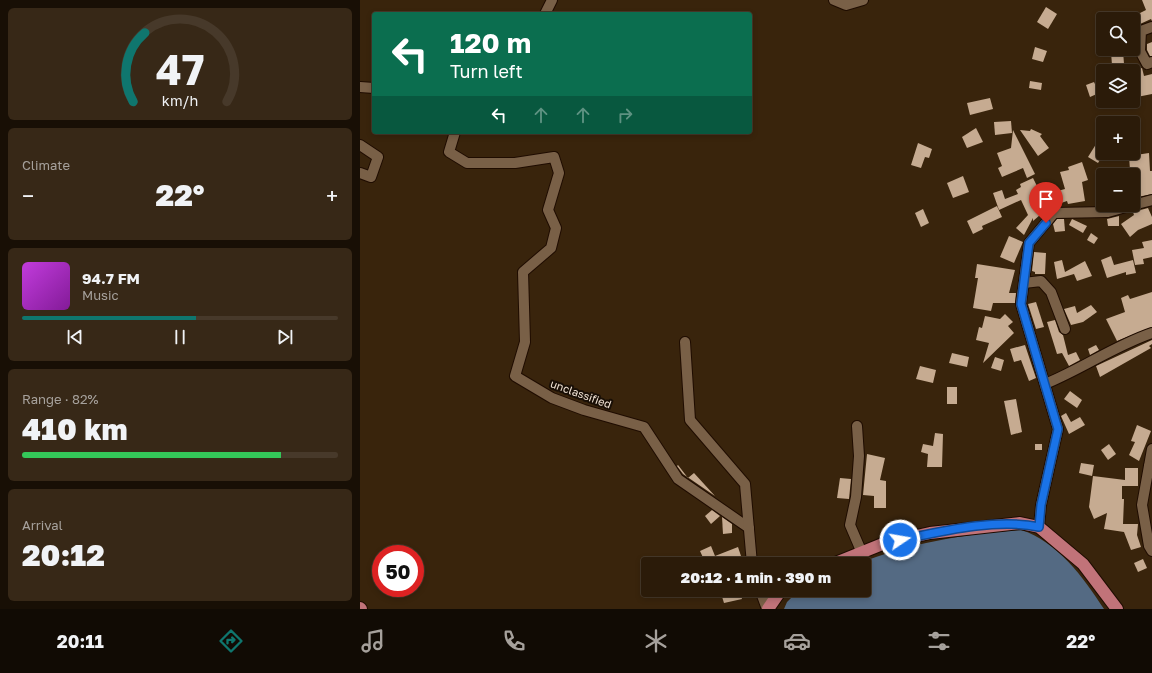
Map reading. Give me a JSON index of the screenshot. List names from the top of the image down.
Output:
{
  "streets": {
    "street": ["unclassified"]
  },
  "page": {
    "map_buttons": ["+", "−"],
    "turn": ["120 m", "Turn left"],
    "tile": [
      "Climate",
      ["Range · 82%", "410 km"],
      ["Arrival", "20:12"]
    ],
    "heat": ["−", "22°", "+"],
    "song": ["94.7 FM", "Music"],
    "limit": "50",
    "trip": "20:12 · 1 min · 390 m",
    "tabs": ["20:11", "22°"],
    "gauge": ["47", "km/h"]
  }
}
